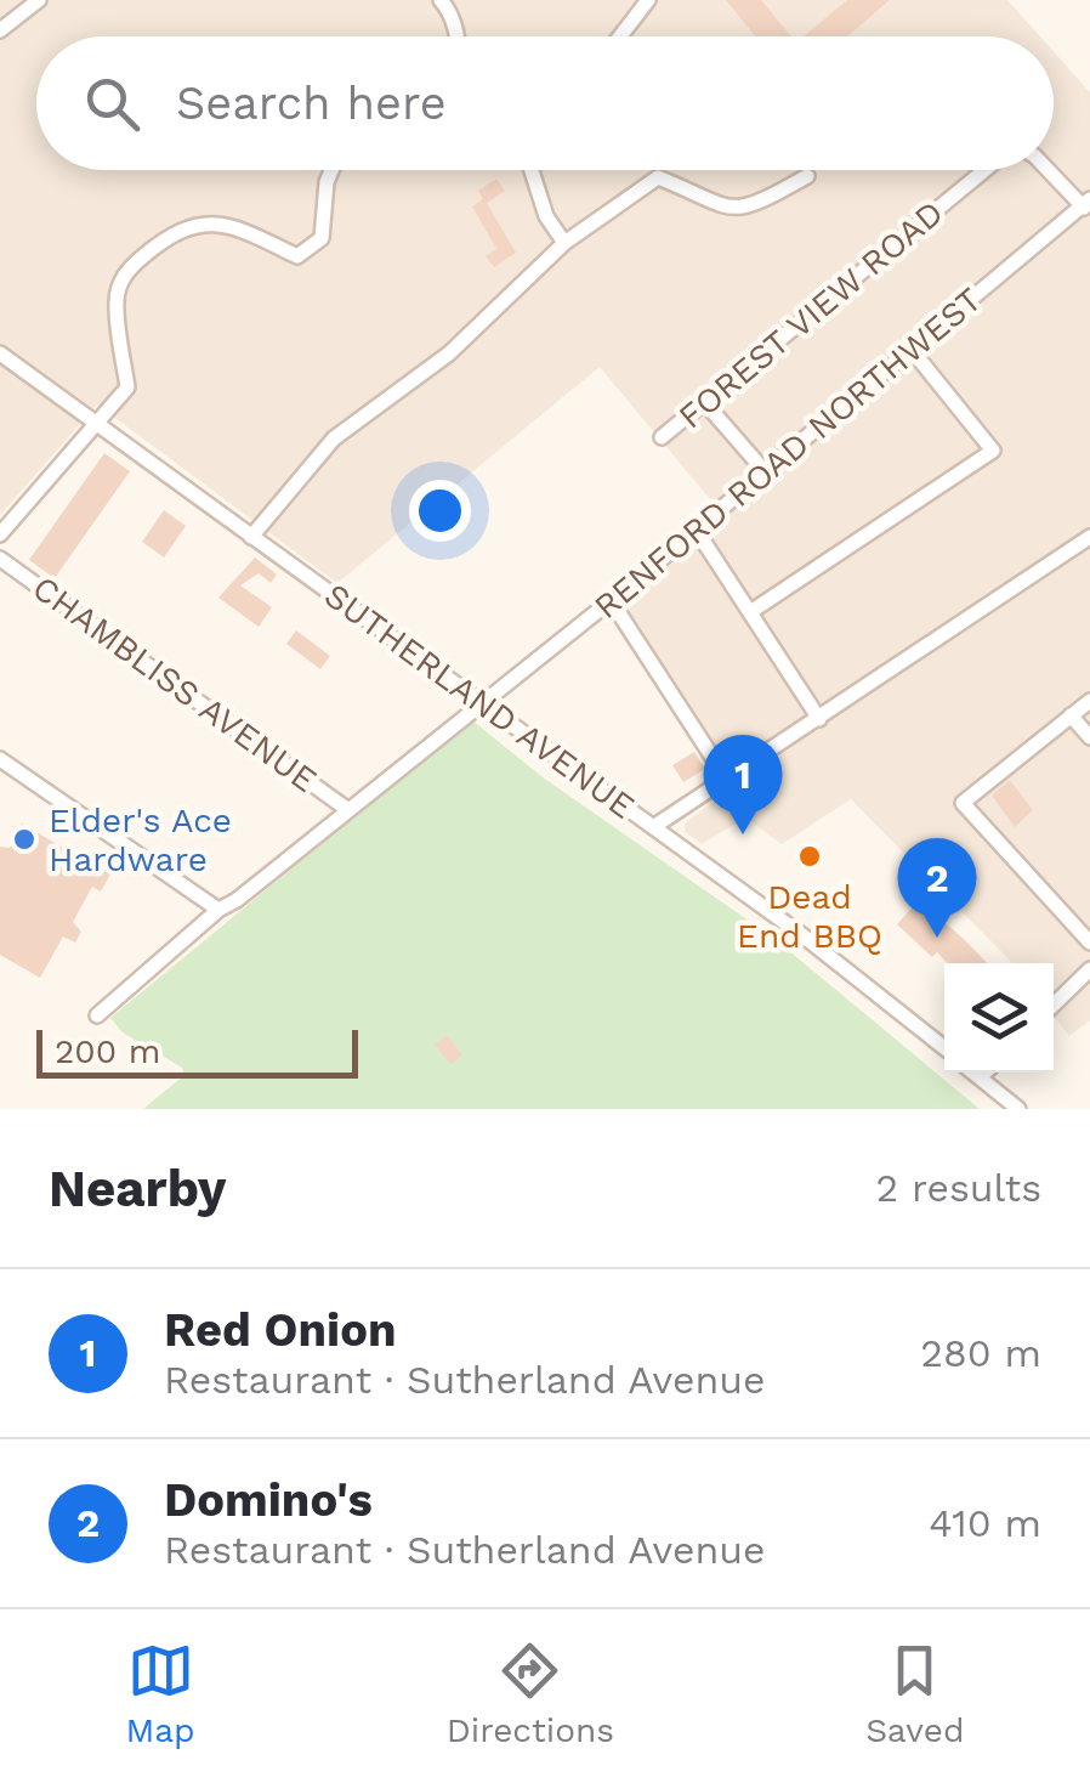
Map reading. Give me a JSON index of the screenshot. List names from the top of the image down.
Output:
{
  "streets": {
    "street": [
      "FOREST VIEW ROAD",
      "RENFORD ROAD NORTHWEST",
      "CHAMBLISS AVENUE",
      "SUTHERLAND AVENUE"
    ]
  },
  "crossings": [
    ["FOREST VIEW ROAD", "RENFORD ROAD NORTHWEST"],
    ["RENFORD ROAD NORTHWEST", "CHAMBLISS AVENUE"],
    ["RENFORD ROAD NORTHWEST", "SUTHERLAND AVENUE"]
  ],
  "places": ["Elder's Ace Hardware", "Dead End BBQ"],
  "scale_bar": "200 m",
  "page": {
    "search": "Search here",
    "pins": ["1", "2"],
    "scale": "200 m",
    "heading": ["Nearby", "2 results"],
    "list": [
      {
        "mark": "1",
        "name": "Red Onion",
        "note": "Restaurant · Sutherland Avenue",
        "value": "280 m"
      },
      {
        "mark": "2",
        "name": "Domino's",
        "note": "Restaurant · Sutherland Avenue",
        "value": "410 m"
      }
    ],
    "nav": ["Map", "Directions", "Saved"]
  }
}
